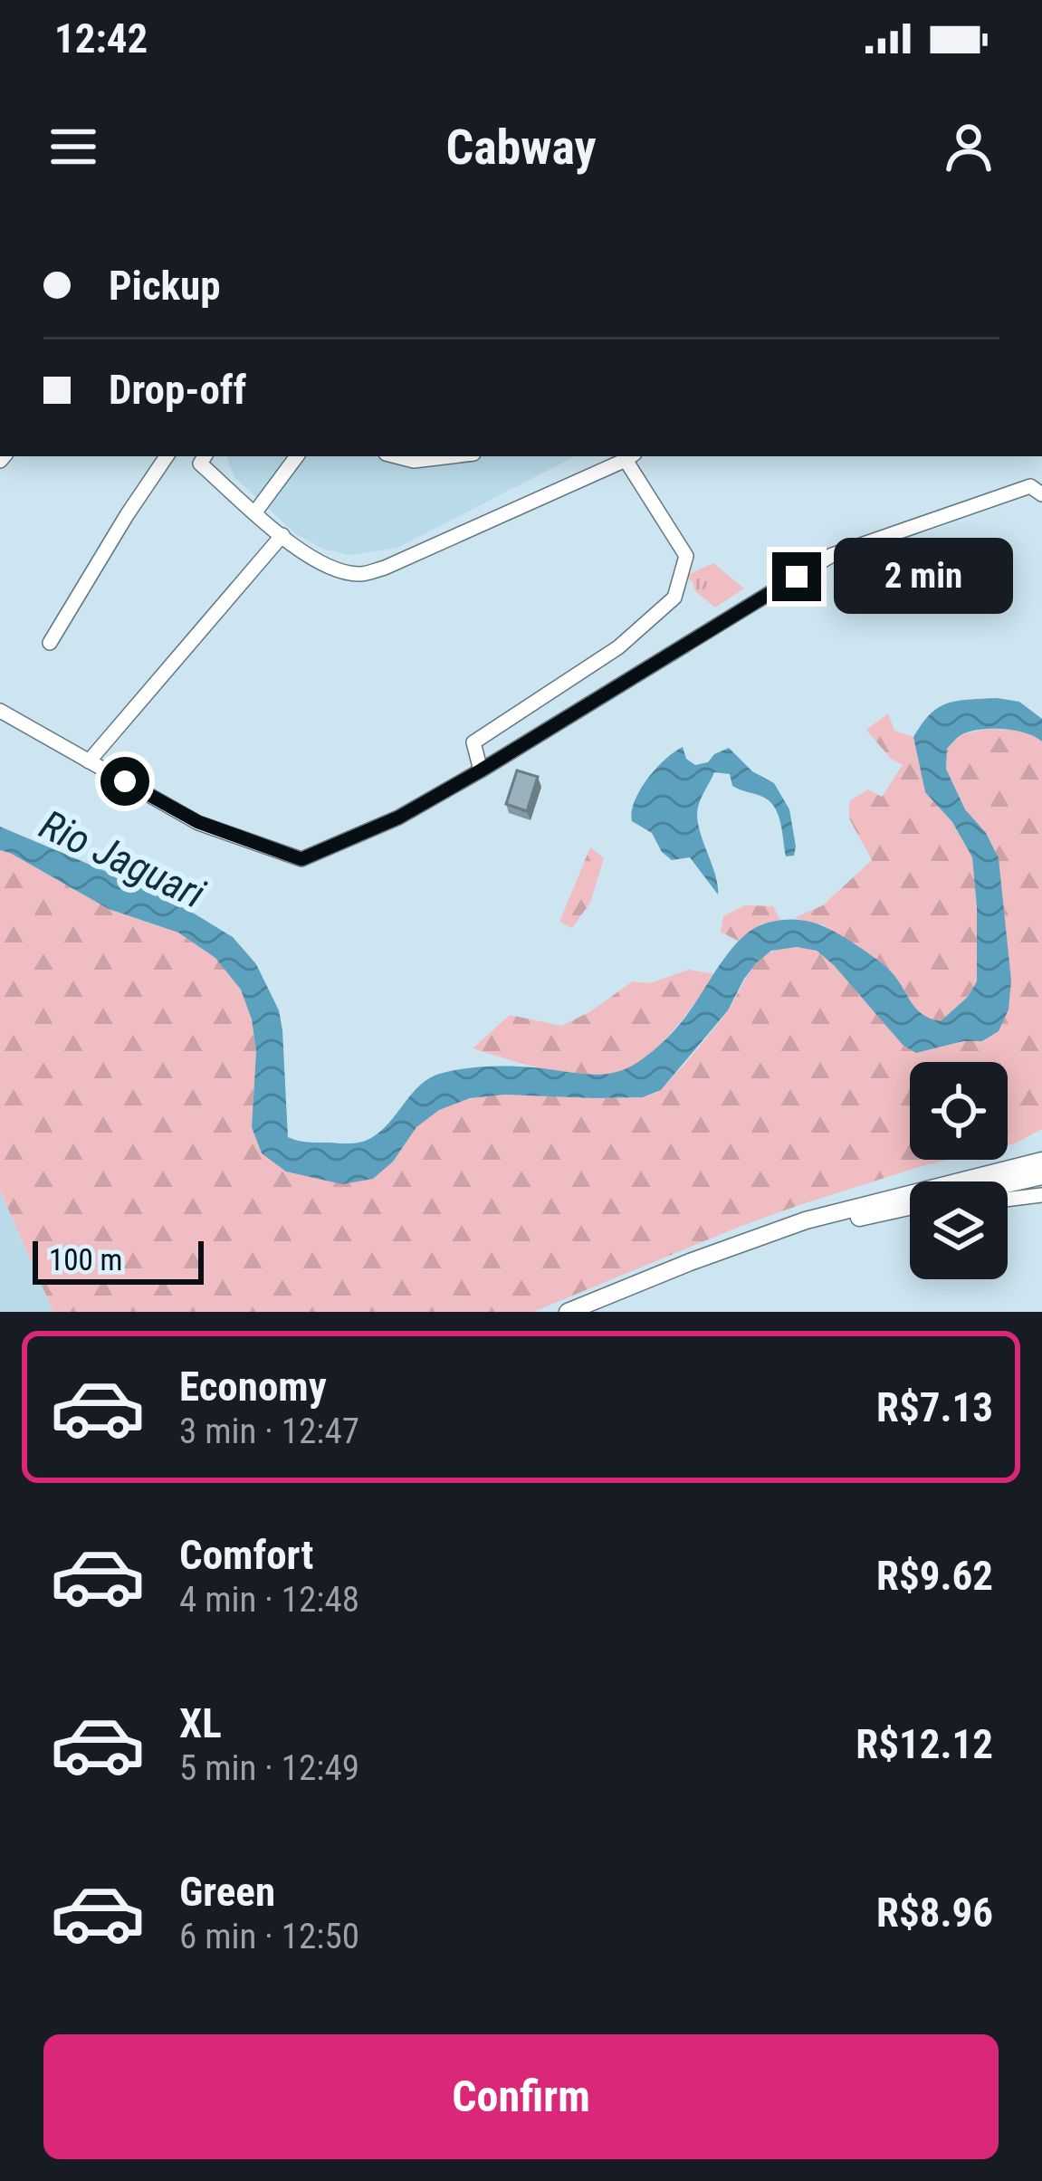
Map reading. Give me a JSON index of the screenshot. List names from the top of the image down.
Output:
{
  "water": ["Rio Jaguari"],
  "scale_bar": "100 m",
  "page": {
    "status": "12:42",
    "header": "Cabway",
    "banner": ["Pickup", "Drop-off"],
    "bubble": "2 min",
    "scale": "100 m",
    "list": [
      {
        "name": "Economy",
        "note": "3 min · 12:47",
        "value": "R$7.13"
      },
      {
        "name": "Comfort",
        "note": "4 min · 12:48",
        "value": "R$9.62"
      },
      {
        "name": "XL",
        "note": "5 min · 12:49",
        "value": "R$12.12"
      },
      {
        "name": "Green",
        "note": "6 min · 12:50",
        "value": "R$8.96"
      }
    ],
    "buttons": "Confirm"
  }
}
